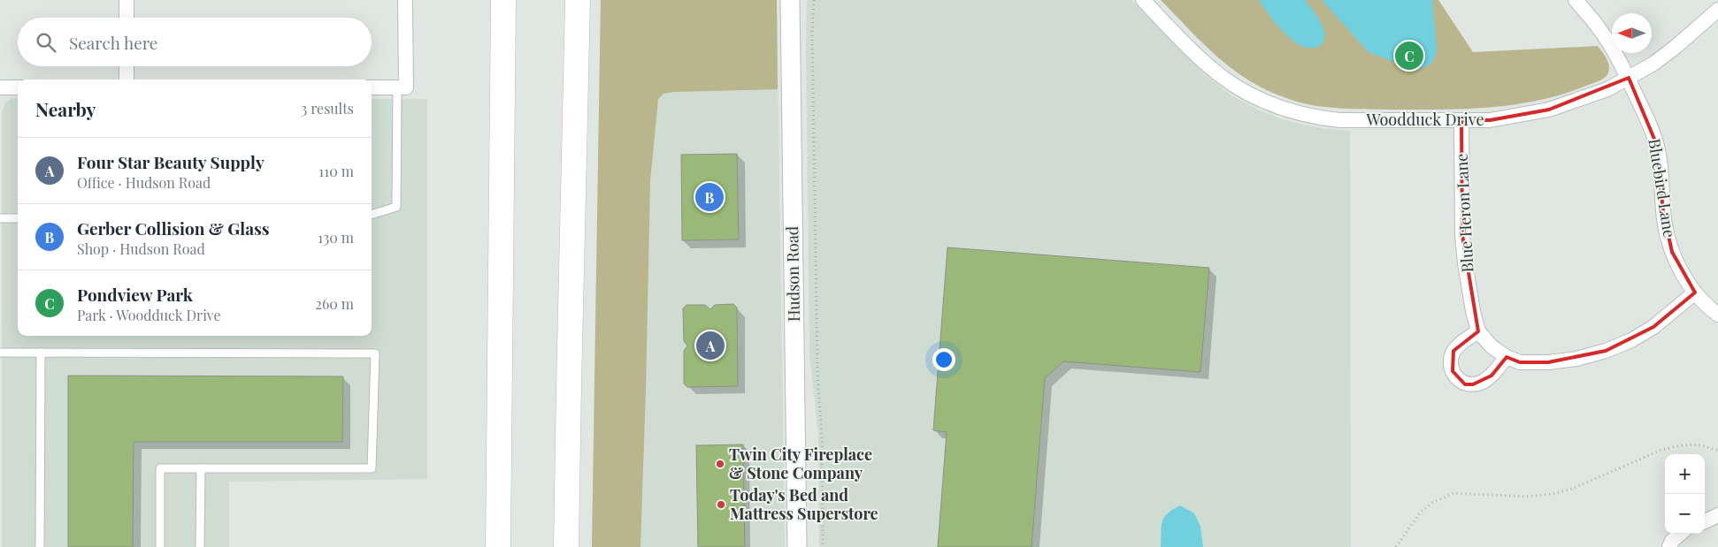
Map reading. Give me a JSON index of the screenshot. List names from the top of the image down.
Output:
{
  "streets": {
    "street": [
      "Woodduck Drive",
      "Bluebird Lane",
      "Blue Heron Lane",
      "Hudson Road"
    ]
  },
  "crossings": [
    ["Woodduck Drive", "Bluebird Lane"],
    ["Woodduck Drive", "Blue Heron Lane"],
    ["Bluebird Lane", "Blue Heron Lane"]
  ],
  "places": ["Twin City Fireplace & Stone Company", "Today's Bed and Mattress Superstore"],
  "north": "left",
  "page": {
    "search": "Search here",
    "pins": ["C", "B", "A"],
    "heading": ["Nearby", "3 results"],
    "list": [
      {
        "mark": "A",
        "name": "Four Star Beauty Supply",
        "note": "Office · Hudson Road",
        "value": "110 m"
      },
      {
        "mark": "B",
        "name": "Gerber Collision & Glass",
        "note": "Shop · Hudson Road",
        "value": "130 m"
      },
      {
        "mark": "C",
        "name": "Pondview Park",
        "note": "Park · Woodduck Drive",
        "value": "260 m"
      }
    ],
    "map_buttons": ["+", "−"]
  }
}
